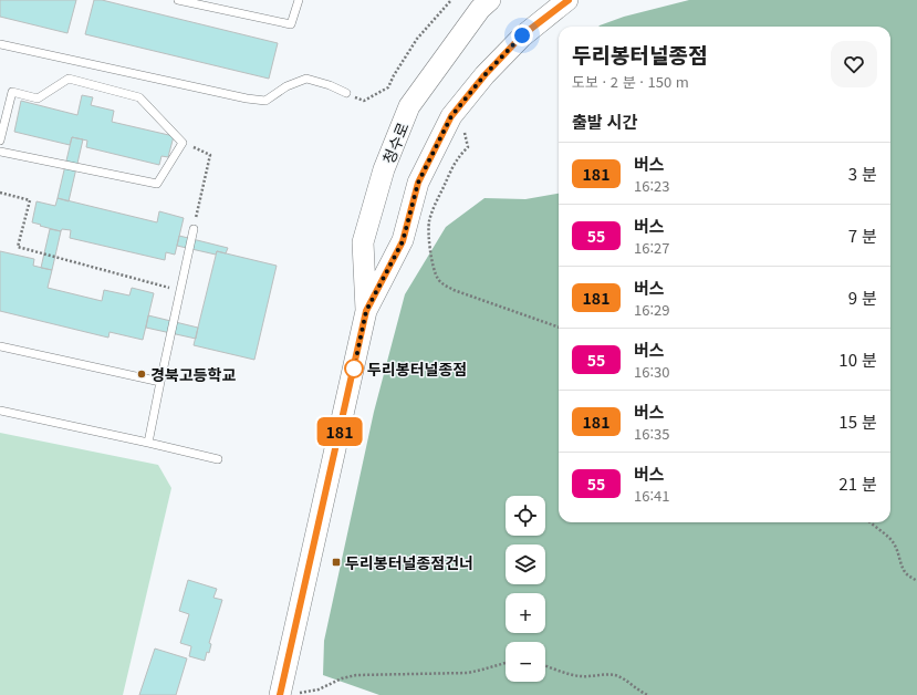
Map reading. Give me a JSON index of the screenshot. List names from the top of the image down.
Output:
{
  "streets": {
    "main road": ["청수로"]
  },
  "places": {
    "other": ["두리봉터널종점", "경북고등학교"],
    "transit": ["두리봉터널종점건너"]
  },
  "lines": ["bus line 181"],
  "page": {
    "on_map": "181",
    "heading": [
      ["두리봉터널종점", "도보 · 2 분 · 150 m"],
      "출발 시간"
    ],
    "list": [
      {
        "mark": "181",
        "name": "버스",
        "note": "16:23",
        "value": "3 분"
      },
      {
        "mark": "55",
        "name": "버스",
        "note": "16:27",
        "value": "7 분"
      },
      {
        "mark": "181",
        "name": "버스",
        "note": "16:29",
        "value": "9 분"
      },
      {
        "mark": "55",
        "name": "버스",
        "note": "16:30",
        "value": "10 분"
      },
      {
        "mark": "181",
        "name": "버스",
        "note": "16:35",
        "value": "15 분"
      },
      {
        "mark": "55",
        "name": "버스",
        "note": "16:41",
        "value": "21 분"
      }
    ],
    "map_buttons": ["+", "−"]
  }
}
